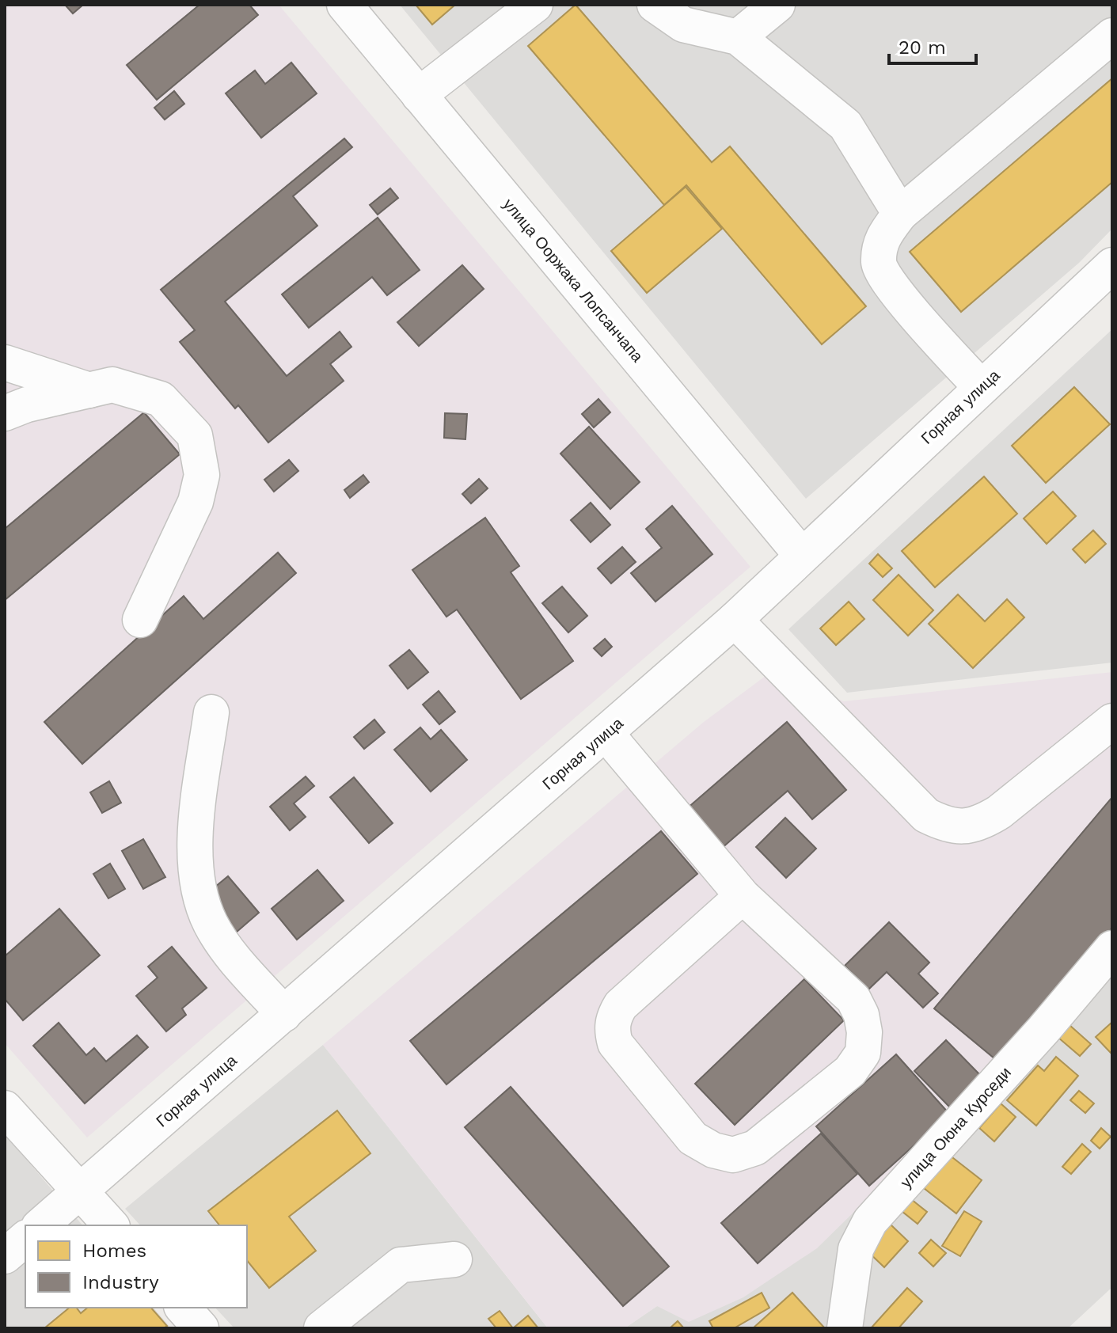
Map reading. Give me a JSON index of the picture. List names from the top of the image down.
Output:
{
  "streets": {
    "street": ["улица Ооржака Лопсанчапа", "Горная улица", "улица Оюна Курседи"]
  },
  "crossings": [
    ["улица Ооржака Лопсанчапа", "Горная улица"]
  ],
  "legend": ["Homes", "Industry"],
  "scale_bar": "20 m"
}
